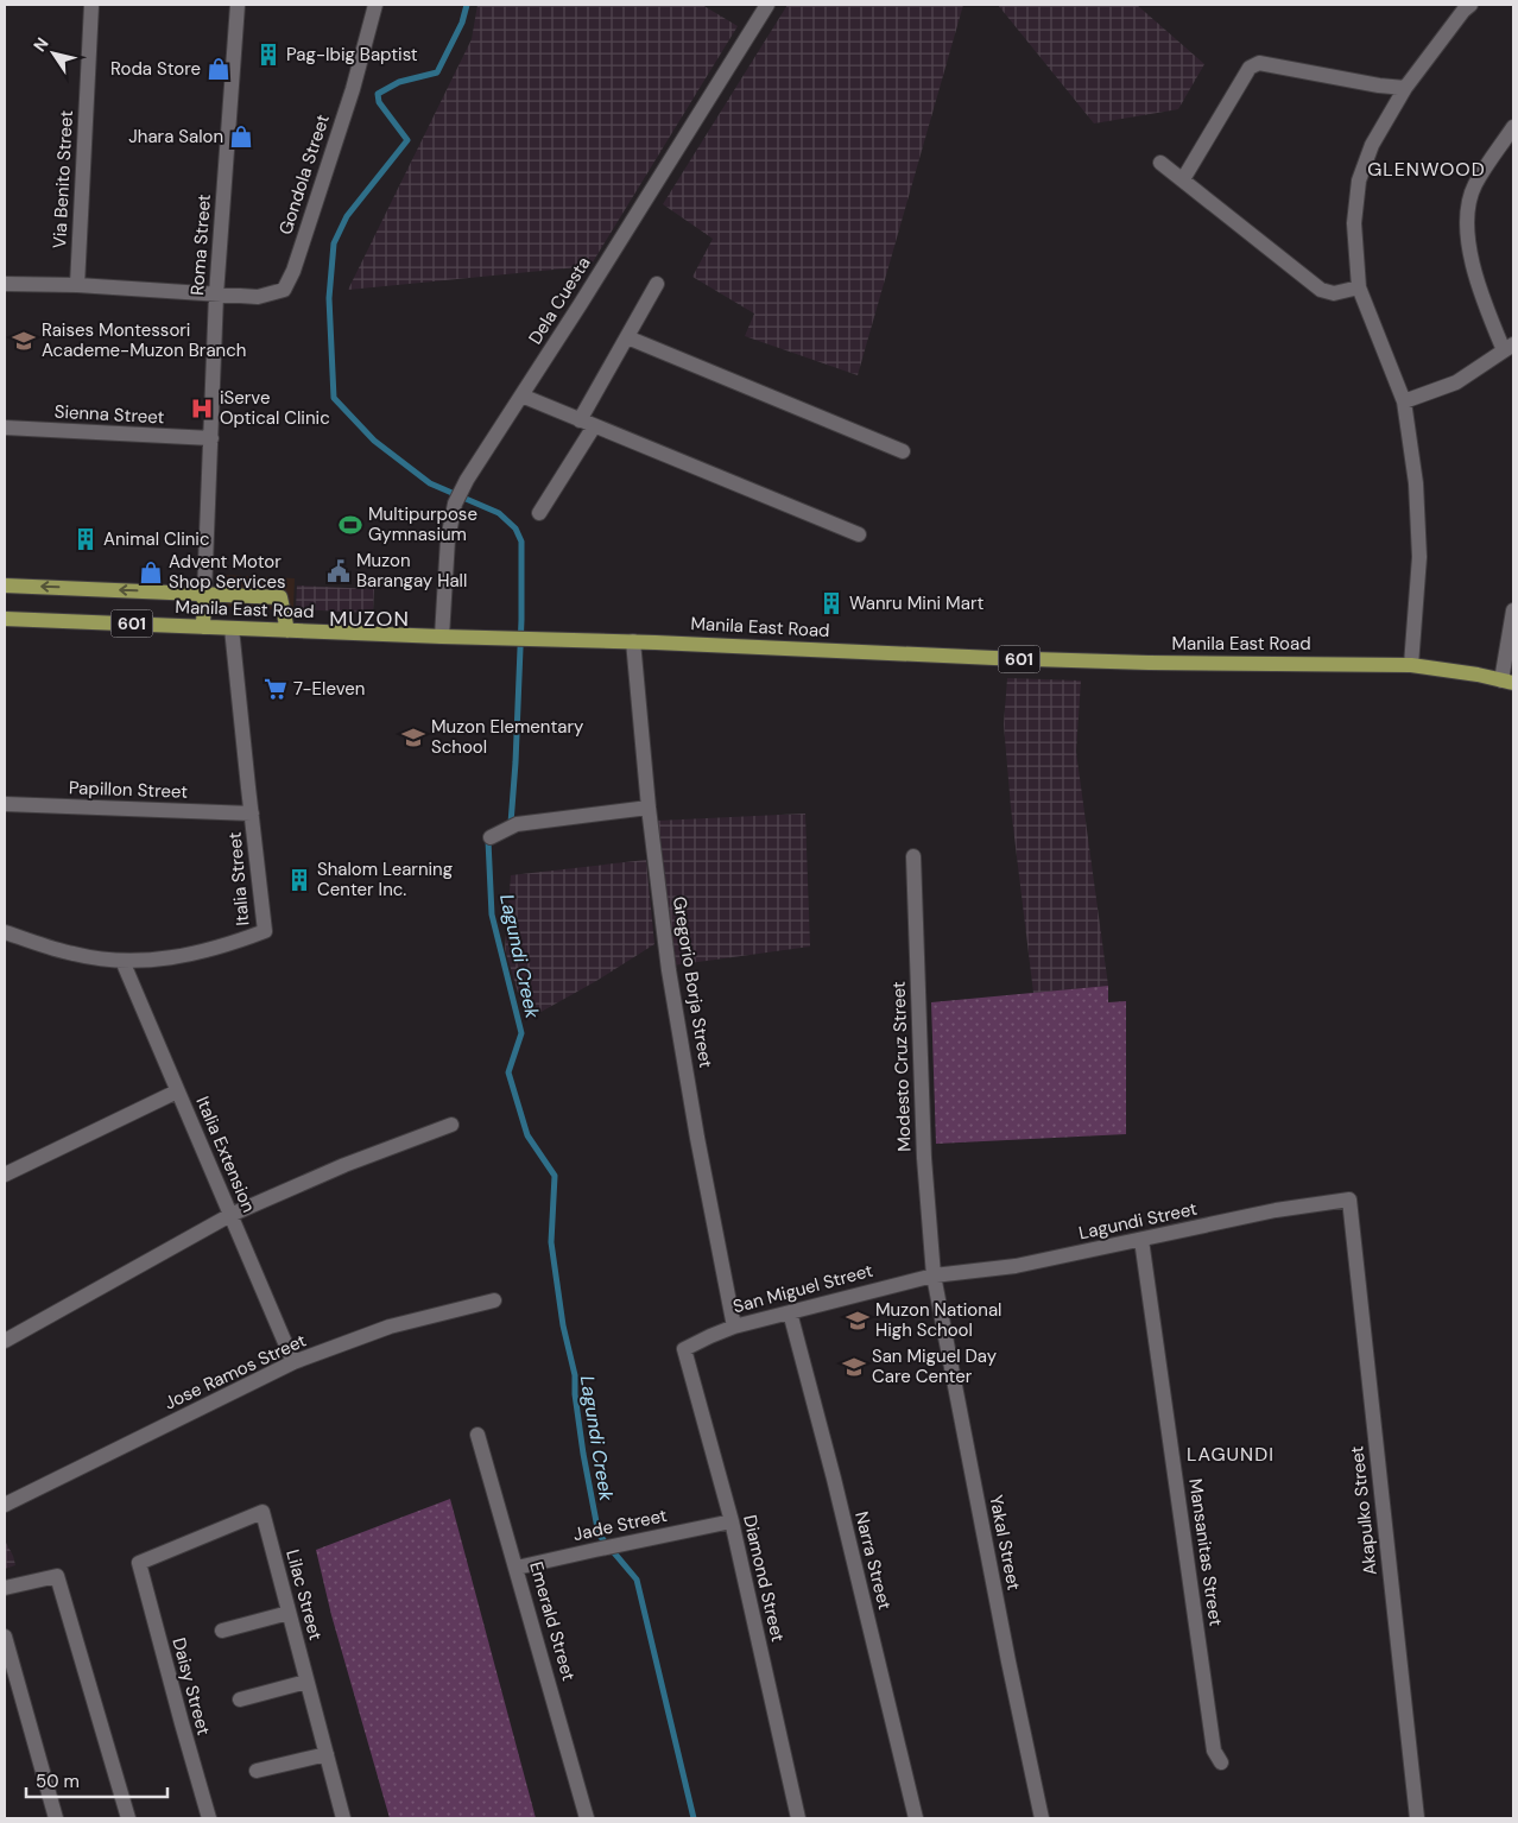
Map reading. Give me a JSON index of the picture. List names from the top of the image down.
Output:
{
  "streets": {
    "main road": ["Manila East Road", "601"],
    "street": [
      "Gondola Street",
      "Via Benito Street",
      "Roma Street",
      "Dela Cuesta",
      "Sienna Street",
      "Papillon Street",
      "Italia Street",
      "Gregorio Borja Street",
      "Modesto Cruz Street",
      "Italia Extension",
      "Lagundi Street",
      "San Miguel Street",
      "Jose Ramos Street",
      "Akapulko Street",
      "Jade Street",
      "Yakal Street",
      "Mansanitas Street",
      "Narra Street",
      "Diamond Street",
      "Lilac Street",
      "Emerald Street",
      "Daisy Street"
    ]
  },
  "crossings": [
    ["Gondola Street", "Roma Street"],
    ["Roma Street", "Sienna Street"],
    ["Dela Cuesta", "Manila East Road"],
    ["Manila East Road", "Italia Street"],
    ["Manila East Road", "Gregorio Borja Street"],
    ["Papillon Street", "Italia Street"],
    ["Italia Street", "Italia Extension"],
    ["Gregorio Borja Street", "San Miguel Street"],
    ["Modesto Cruz Street", "Lagundi Street"],
    ["Modesto Cruz Street", "San Miguel Street"],
    ["Modesto Cruz Street", "Yakal Street"],
    ["Italia Extension", "Jose Ramos Street"],
    ["Lagundi Street", "San Miguel Street"],
    ["Lagundi Street", "Akapulko Street"],
    ["Lagundi Street", "Yakal Street"],
    ["Lagundi Street", "Mansanitas Street"],
    ["San Miguel Street", "Yakal Street"],
    ["San Miguel Street", "Narra Street"],
    ["San Miguel Street", "Diamond Street"],
    ["Jade Street", "Diamond Street"],
    ["Jade Street", "Emerald Street"],
    ["Lilac Street", "Daisy Street"]
  ],
  "districts": ["GLENWOOD", "MUZON", "LAGUNDI"],
  "water": ["Lagundi Creek"],
  "places": {
    "building": [
      "Pag-Ibig Baptist",
      "Animal Clinic",
      "Wanru Mini Mart",
      "Shalom Learning Center Inc."
    ],
    "shop": ["Roda Store", "Jhara Salon", "Advent Motor Shop Services"],
    "school or university": [
      "Raises Montessori Academe-Muzon Branch",
      "Muzon Elementary School",
      "Muzon National High School",
      "San Miguel Day Care Center"
    ],
    "hospital": ["iServe Optical Clinic"],
    "sports": ["Multipurpose Gymnasium"],
    "public building": ["Muzon Barangay Hall"],
    "supermarket": ["7-Eleven"]
  },
  "scale_bar": "50 m",
  "north": "top left"
}
